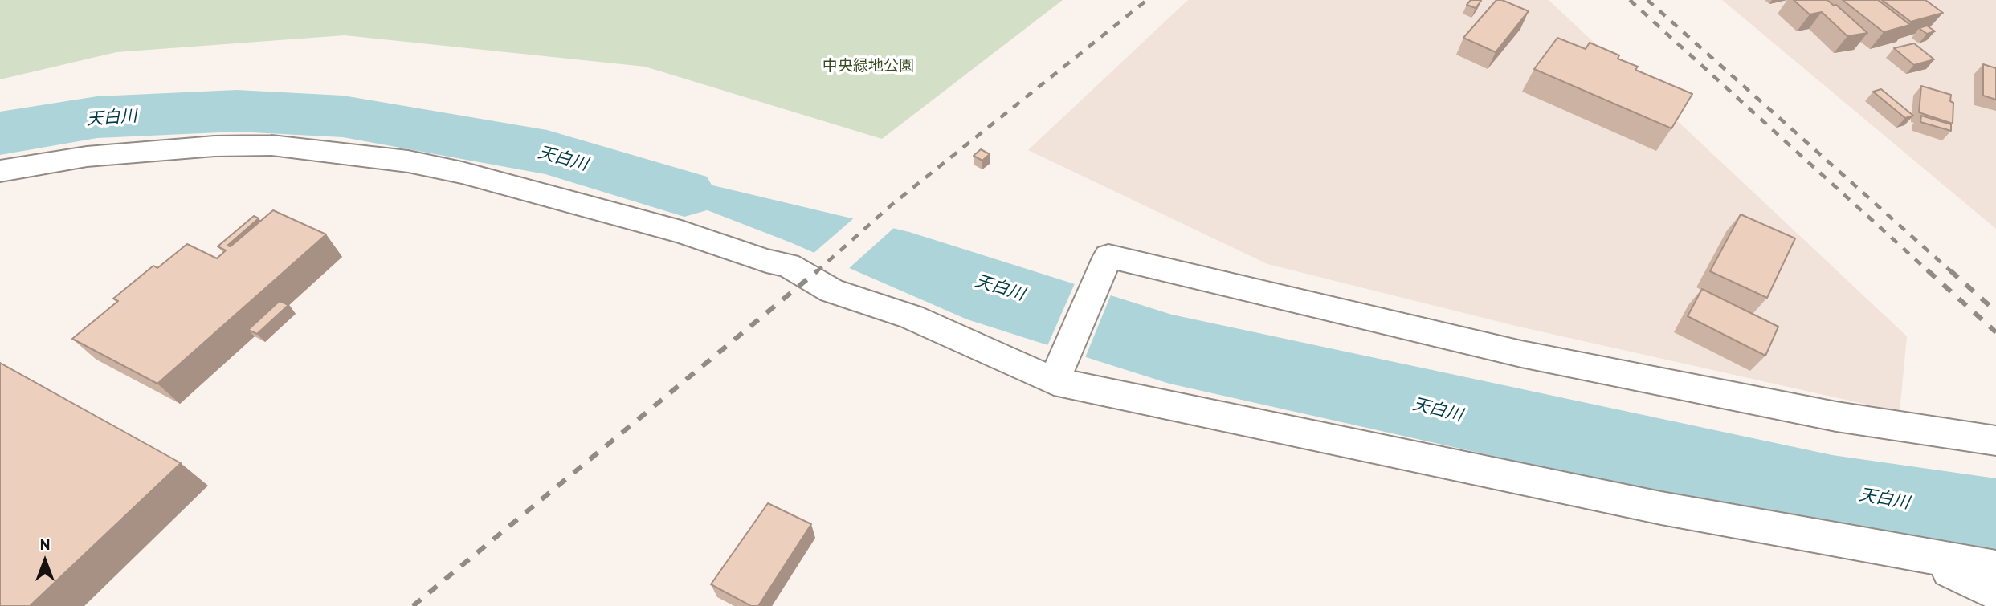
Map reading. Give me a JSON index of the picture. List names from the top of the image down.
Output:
{
  "water": ["天白川"],
  "parks": ["中央緑地公園"],
  "north": "top"
}
